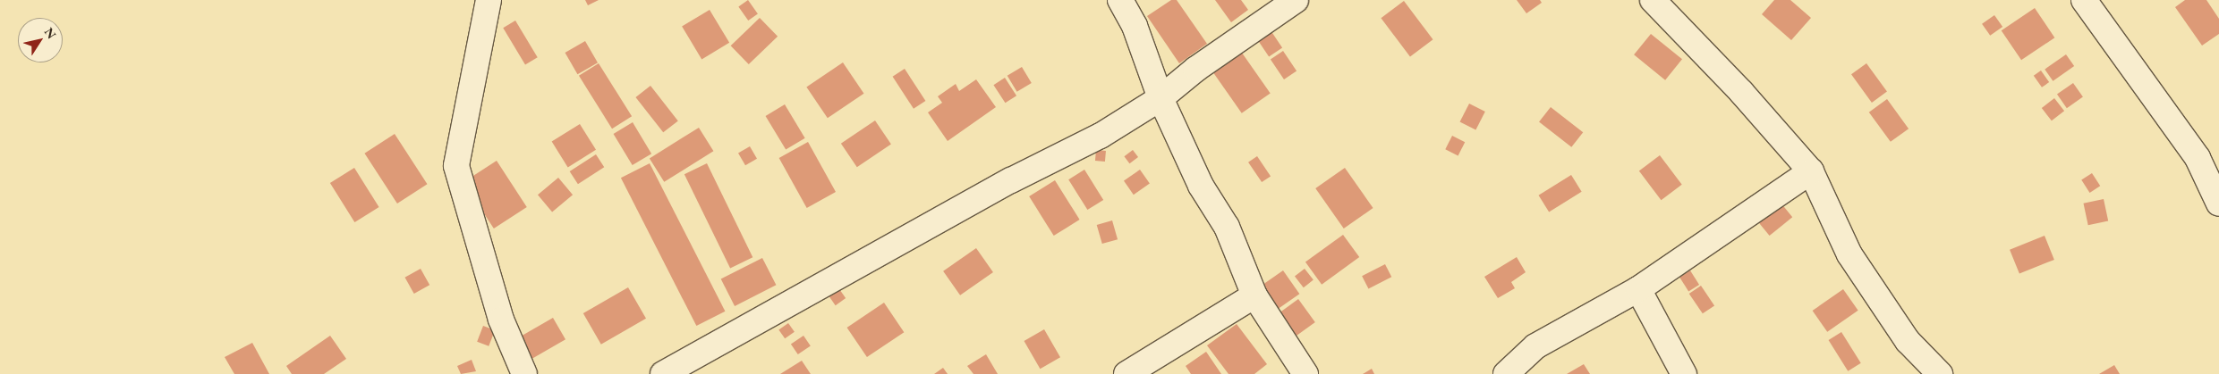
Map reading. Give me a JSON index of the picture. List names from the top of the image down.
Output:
{
  "north": "top right"
}
